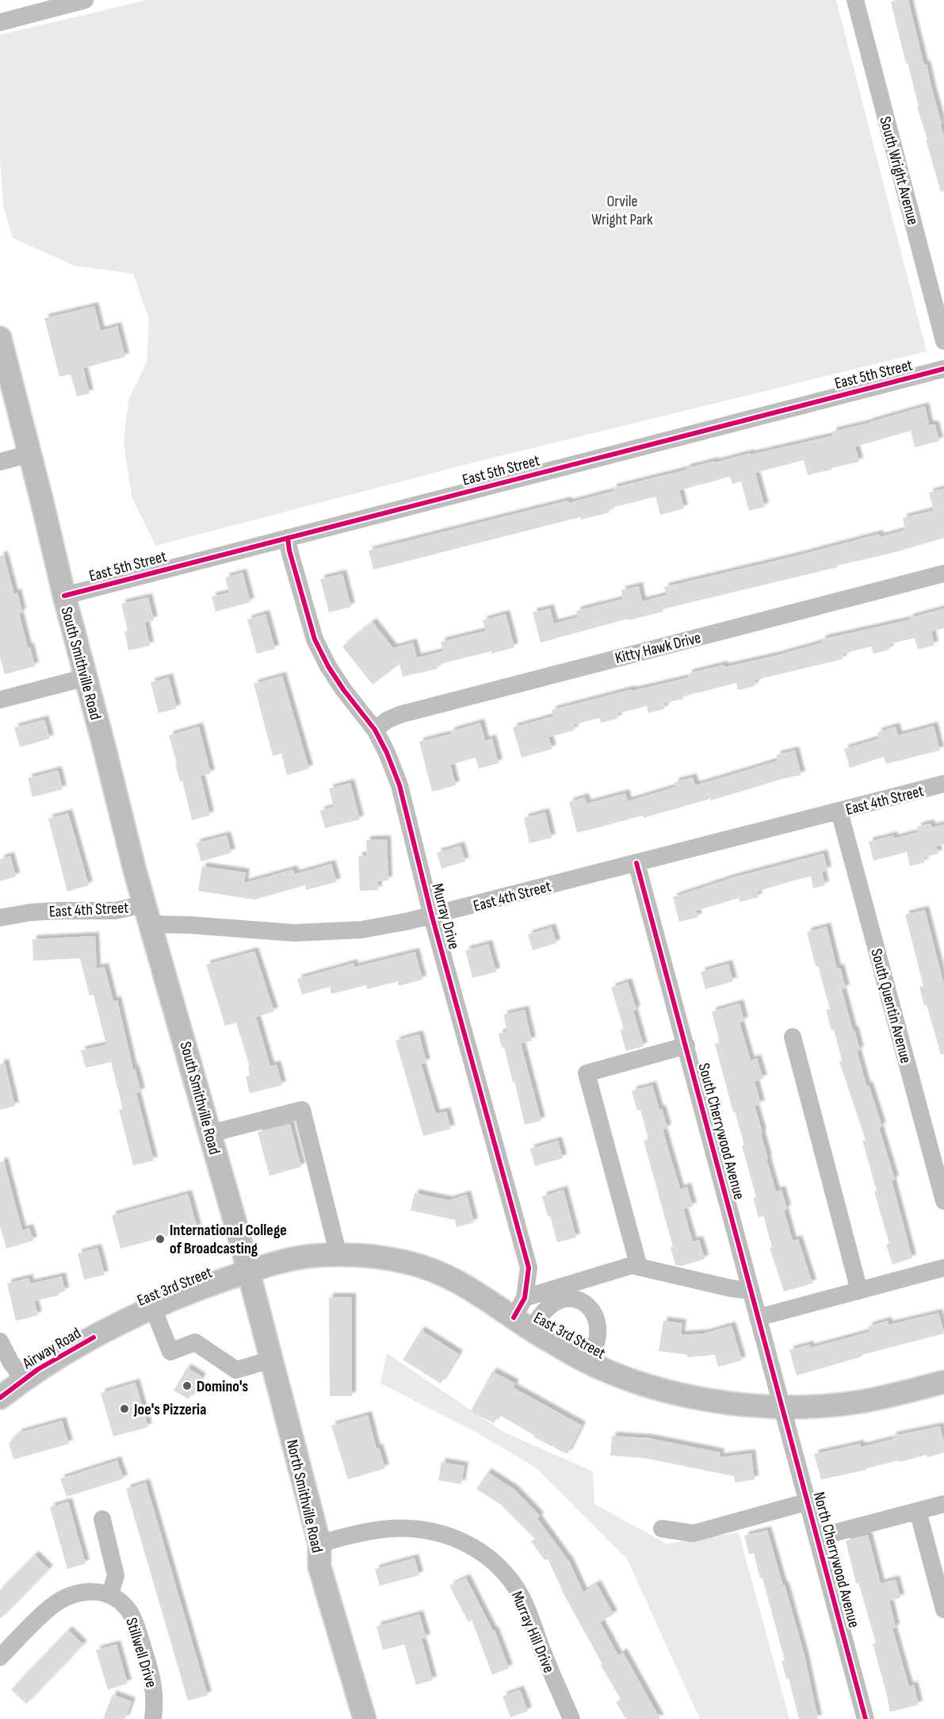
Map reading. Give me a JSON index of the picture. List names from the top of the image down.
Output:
{
  "streets": {
    "main road": [
      "South Smithville Road",
      "East 3rd Street",
      "Airway Road",
      "North Smithville Road"
    ],
    "street": [
      "South Wright Avenue",
      "East 5th Street",
      "Kitty Hawk Drive",
      "East 4th Street",
      "Murray Drive",
      "South Quentin Avenue",
      "South Cherrywood Avenue",
      "North Cherrywood Avenue",
      "Murray Hill Drive",
      "Stillwell Drive"
    ]
  },
  "crossings": [
    ["East 5th Street", "South Smithville Road"],
    ["East 5th Street", "Murray Drive"],
    ["Kitty Hawk Drive", "Murray Drive"],
    ["South Smithville Road", "East 4th Street"],
    ["South Smithville Road", "East 3rd Street"],
    ["South Smithville Road", "North Smithville Road"],
    ["East 4th Street", "Murray Drive"],
    ["East 4th Street", "South Quentin Avenue"],
    ["East 4th Street", "South Cherrywood Avenue"],
    ["Murray Drive", "East 3rd Street"],
    ["South Cherrywood Avenue", "East 3rd Street"],
    ["South Cherrywood Avenue", "North Cherrywood Avenue"],
    ["East 3rd Street", "Airway Road"],
    ["East 3rd Street", "North Smithville Road"],
    ["East 3rd Street", "North Cherrywood Avenue"],
    ["North Smithville Road", "Murray Hill Drive"]
  ],
  "parks": ["Orvile Wright Park"],
  "places": ["International College of Broadcasting", "Domino's", "Joe's Pizzeria"]
}
